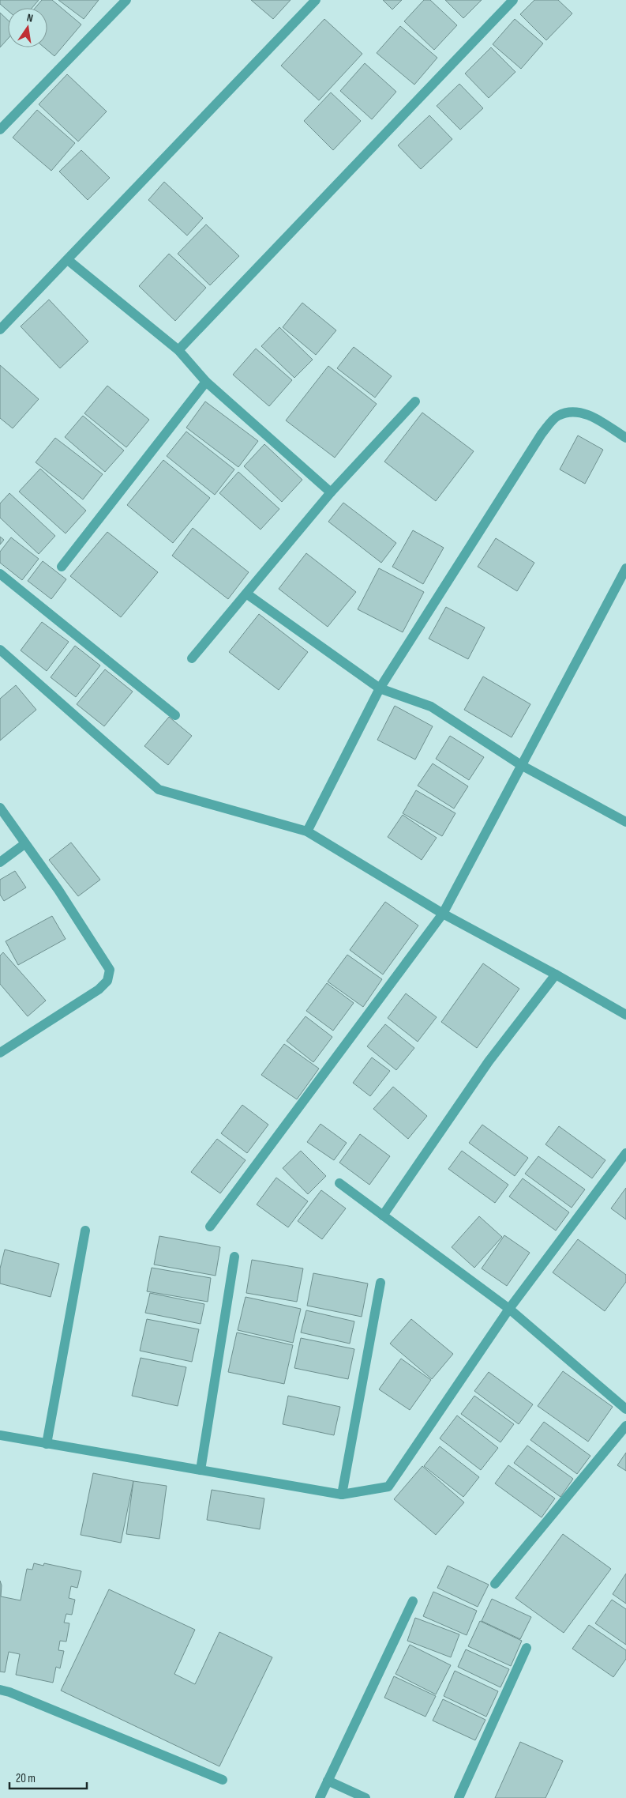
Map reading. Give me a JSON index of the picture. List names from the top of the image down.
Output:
{
  "scale_bar": "20 m",
  "north": "top"
}
